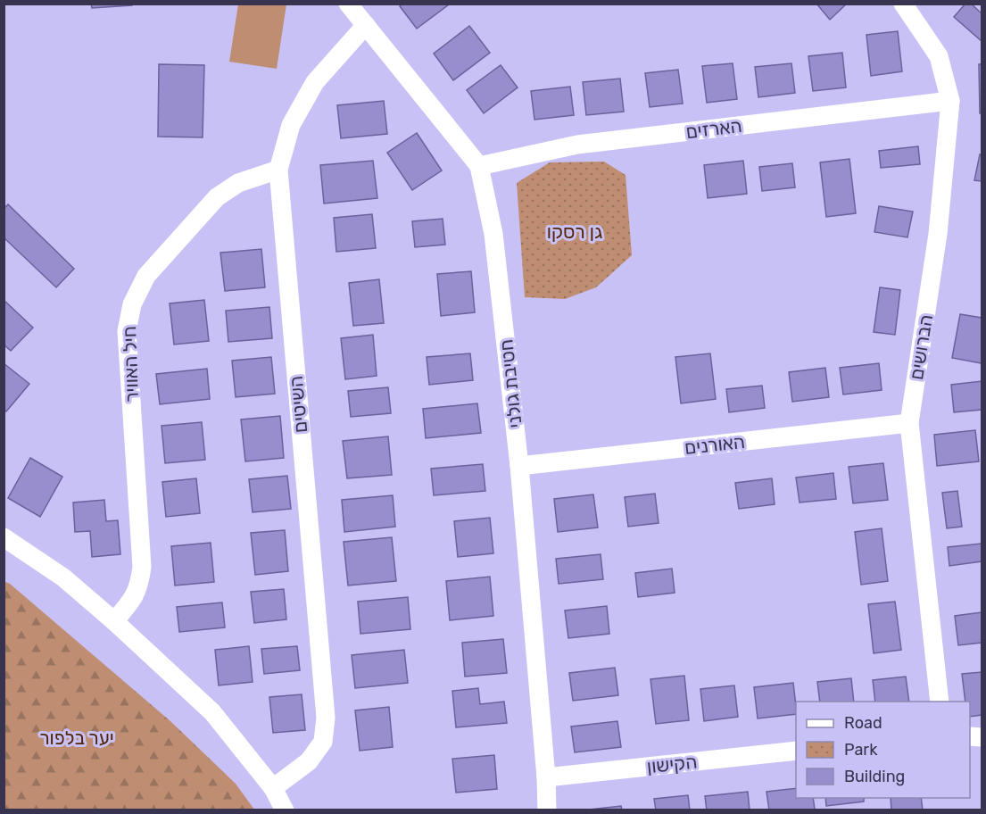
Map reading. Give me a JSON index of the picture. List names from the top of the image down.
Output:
{
  "streets": {
    "street": [
      "הארזים",
      "הברושים",
      "חיל האוויר",
      "חטיבת גולני",
      "השיטים",
      "האורנים",
      "הקישון"
    ]
  },
  "crossings": [
    ["הארזים", "הברושים"],
    ["הארזים", "חטיבת גולני"],
    ["הברושים", "האורנים"],
    ["חיל האוויר", "השיטים"],
    ["חטיבת גולני", "השיטים"],
    ["חטיבת גולני", "האורנים"],
    ["חטיבת גולני", "הקישון"]
  ],
  "parks": ["גן רסקו", "יער בלפור"],
  "legend": ["Road", "Park", "Building"]
}
